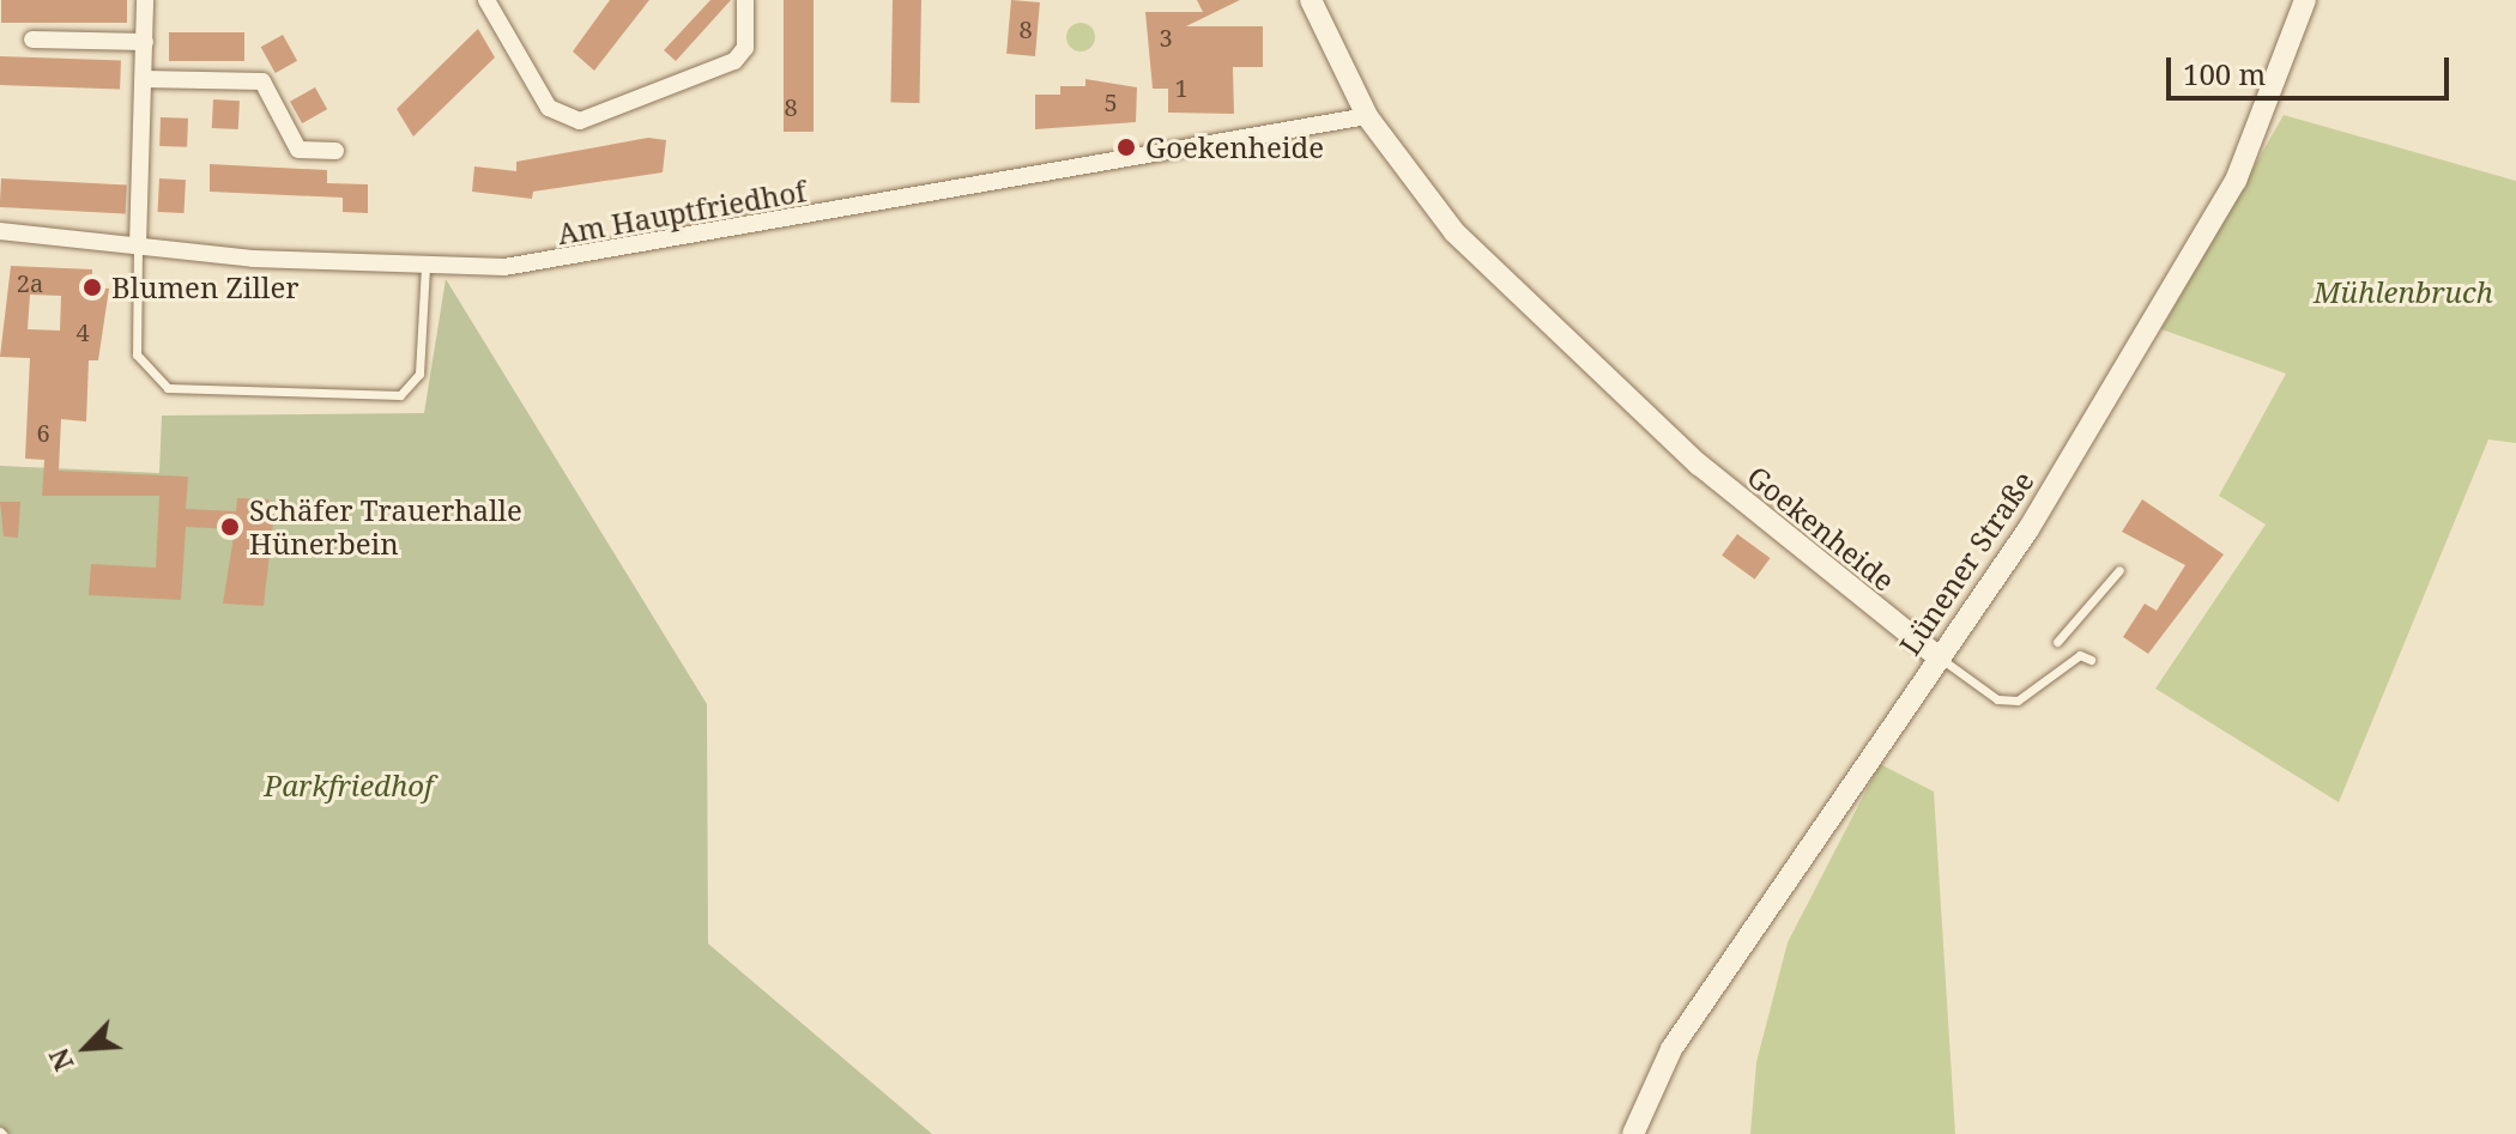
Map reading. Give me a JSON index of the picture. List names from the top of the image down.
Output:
{
  "streets": {
    "main road": ["Goekenheide", "Lünener Straße"],
    "street": ["Am Hauptfriedhof"]
  },
  "crossings": [
    ["Am Hauptfriedhof", "Goekenheide"],
    ["Goekenheide", "Lünener Straße"]
  ],
  "parks": ["Mühlenbruch", "Parkfriedhof"],
  "places": ["Goekenheide", "Blumen Ziller", "Schäfer Trauerhalle Hünerbein"],
  "house_numbers": [
    "8",
    "3",
    "1",
    "5",
    "8",
    "2a",
    "4",
    "6"
  ],
  "scale_bar": "100 m",
  "north": "bottom left"
}
